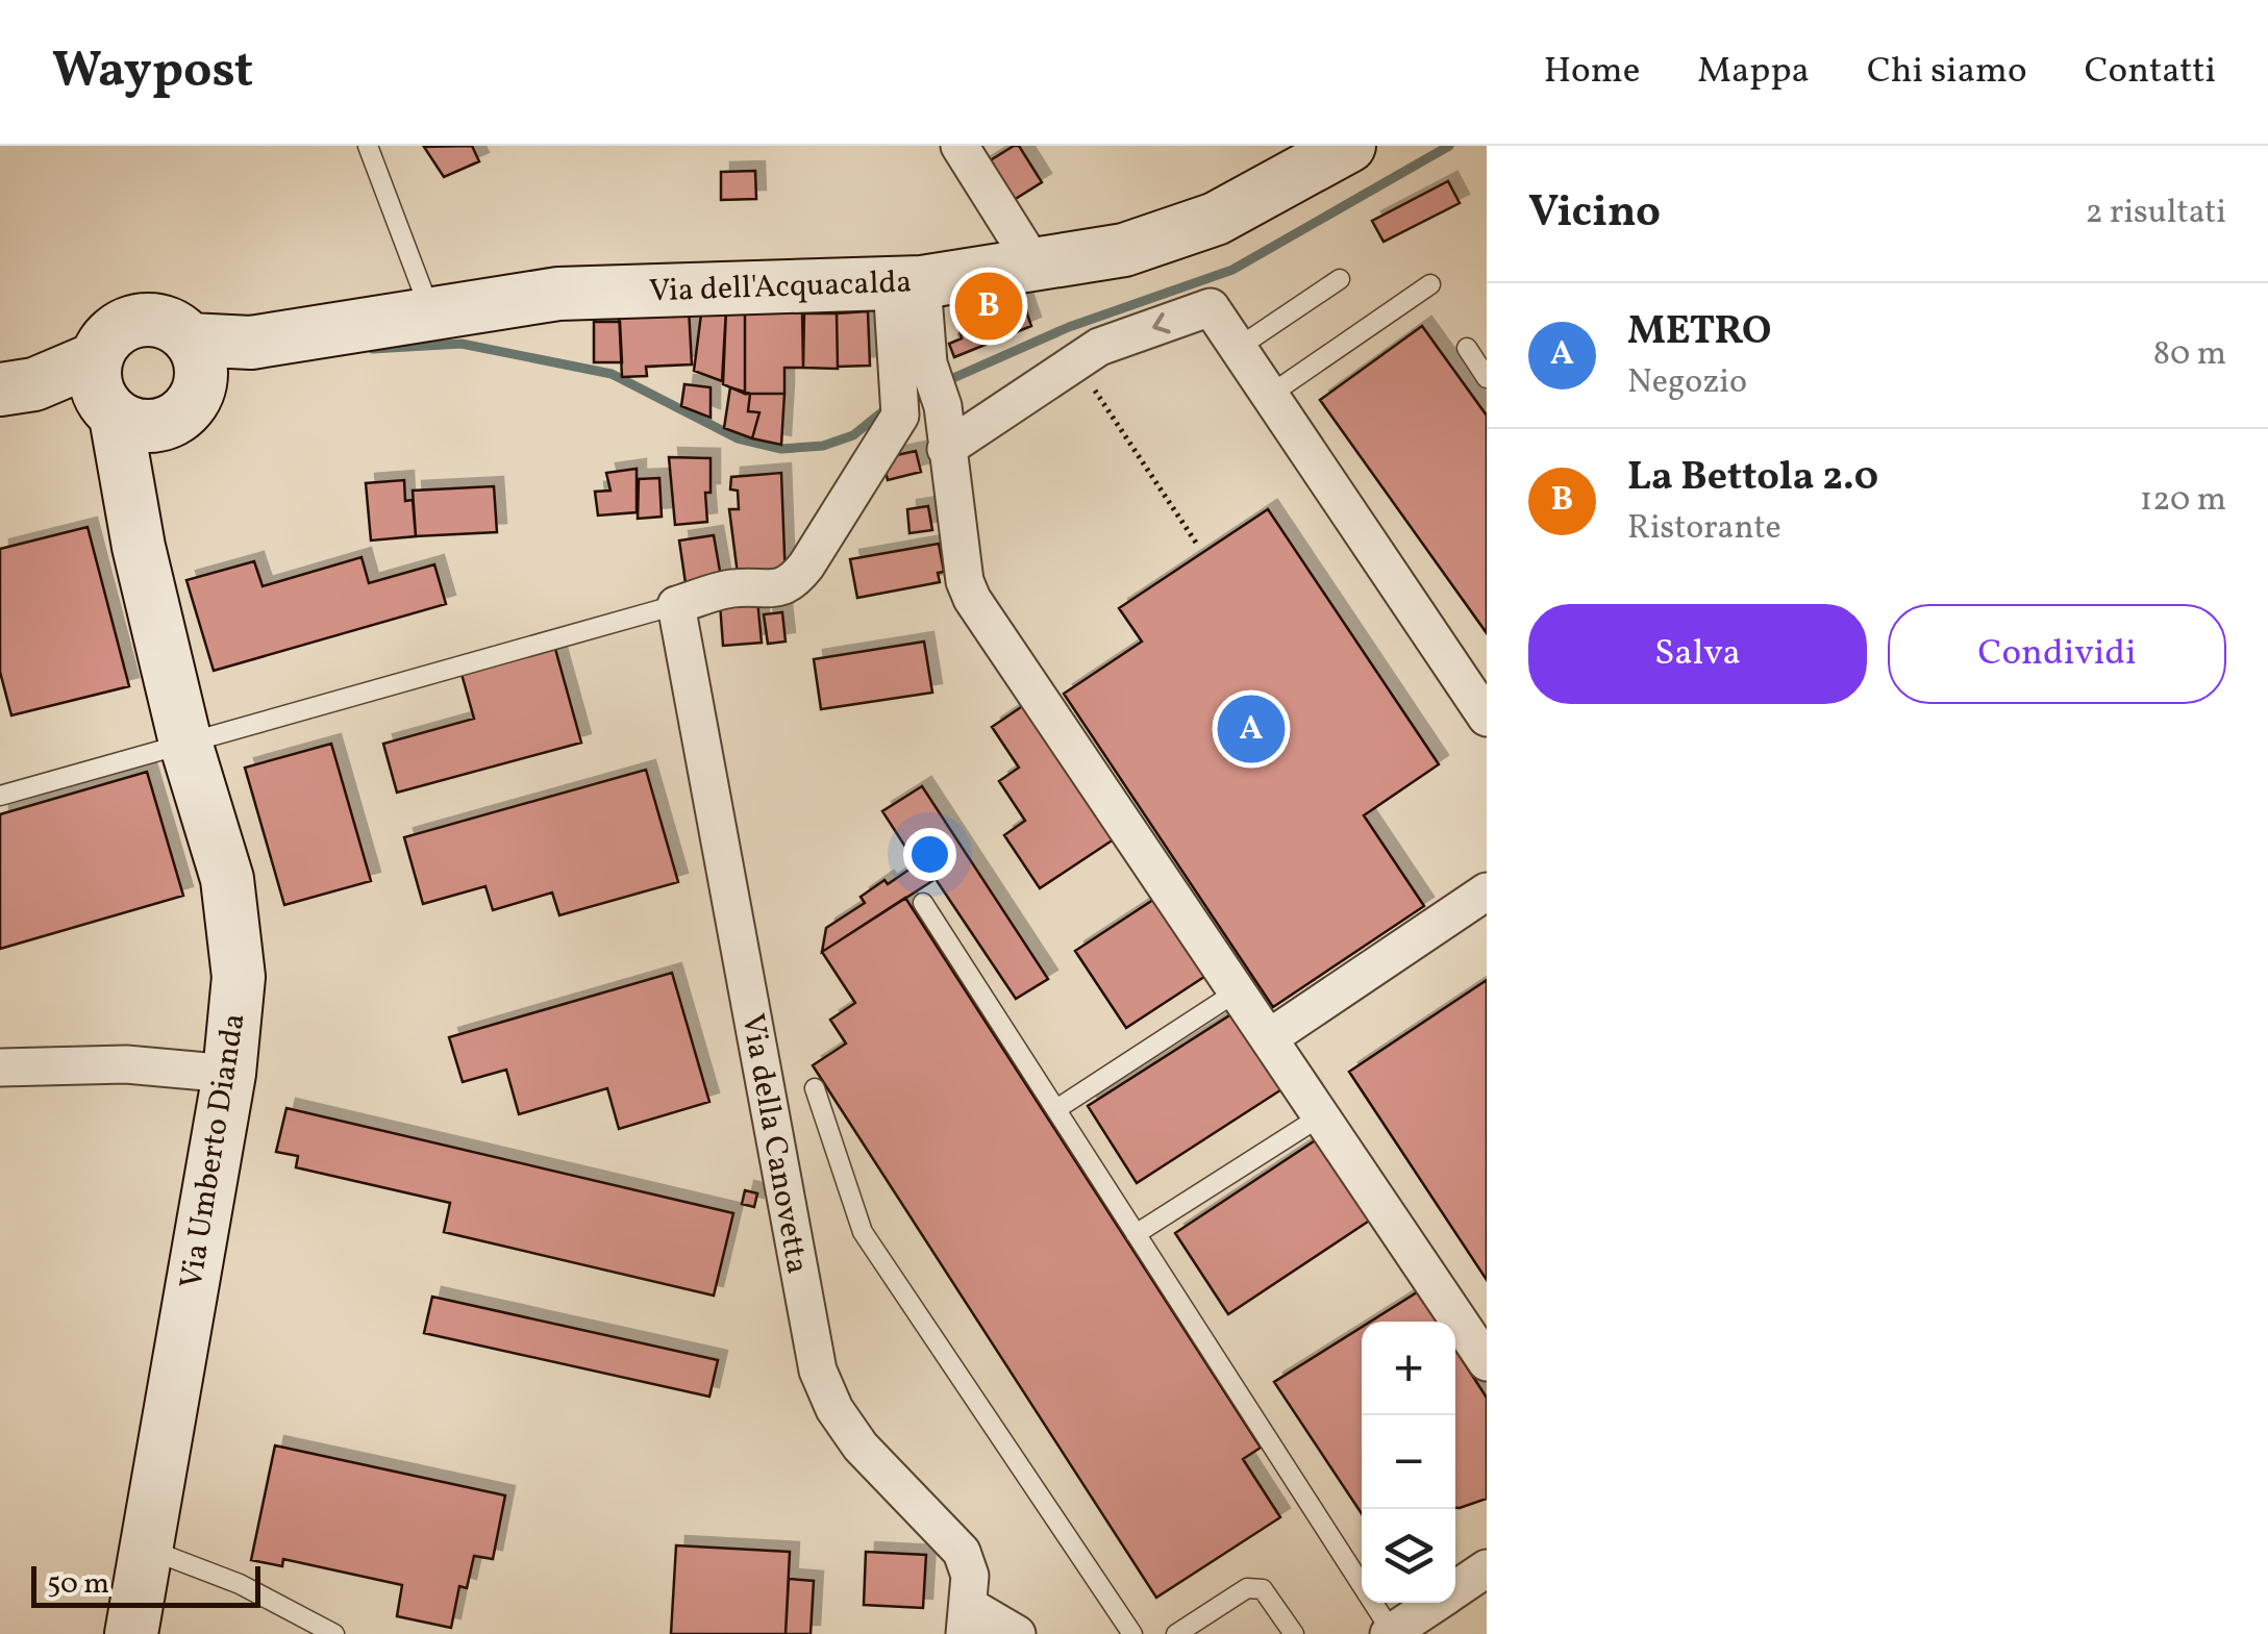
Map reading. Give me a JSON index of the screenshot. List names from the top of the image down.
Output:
{
  "streets": {
    "street": ["Via dell'Acquacalda", "Via della Canovetta", "Via Umberto Dianda"]
  },
  "crossings": [
    ["Via dell'Acquacalda", "Via Umberto Dianda"]
  ],
  "scale_bar": "50 m",
  "page": {
    "header": "Waypost",
    "nav": [
      "Home",
      "Mappa",
      "Chi siamo",
      "Contatti"
    ],
    "heading": ["Vicino", "2 risultati"],
    "pins": ["B", "A"],
    "list": [
      {
        "mark": "A",
        "name": "METRO",
        "note": "Negozio",
        "value": "80 m"
      },
      {
        "mark": "B",
        "name": "La Bettola 2.0",
        "note": "Ristorante",
        "value": "120 m"
      }
    ],
    "buttons": ["Salva", "Condividi"],
    "map_buttons": ["+", "−"],
    "scale": "50 m"
  }
}
